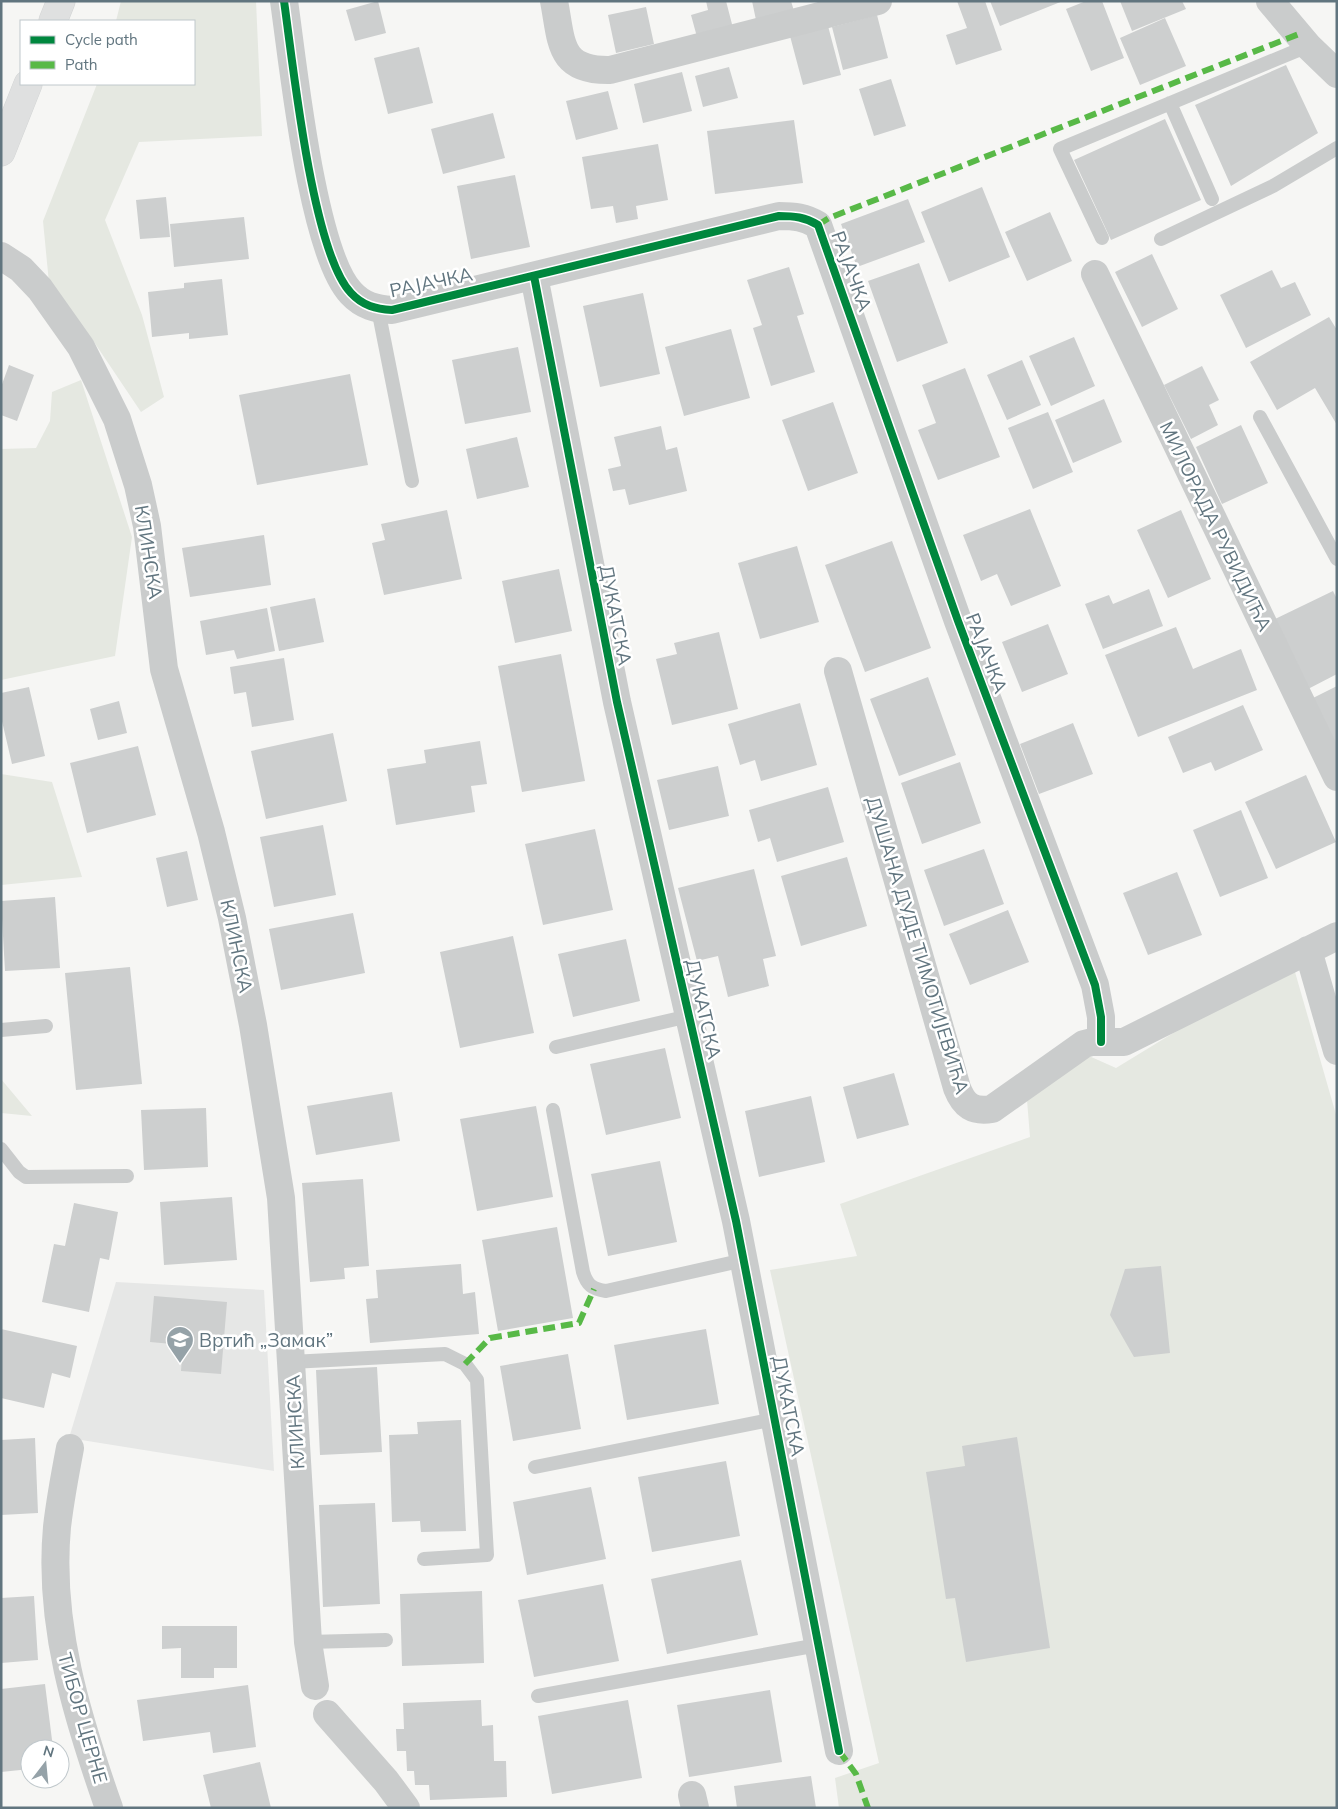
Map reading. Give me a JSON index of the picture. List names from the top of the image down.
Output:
{
  "streets": {
    "street": [
      "РАЈАЧКА",
      "МИЛОРАДА РУВИДИЋА",
      "КЛИНСКА",
      "ДУКАТСКА",
      "ДУШАНА ДУДЕ ТИМОТИЈЕВИЋА",
      "ТИБОР ЦЕРНЕ"
    ]
  },
  "crossings": [
    ["РАЈАЧКА", "ДУКАТСКА"],
    ["РАЈАЧКА", "ДУШАНА ДУДЕ ТИМОТИЈЕВИЋА"]
  ],
  "places": {
    "school or university": ["Вртић „Замак”"]
  },
  "legend": ["Cycle path", "Path"],
  "north": "top"
}
